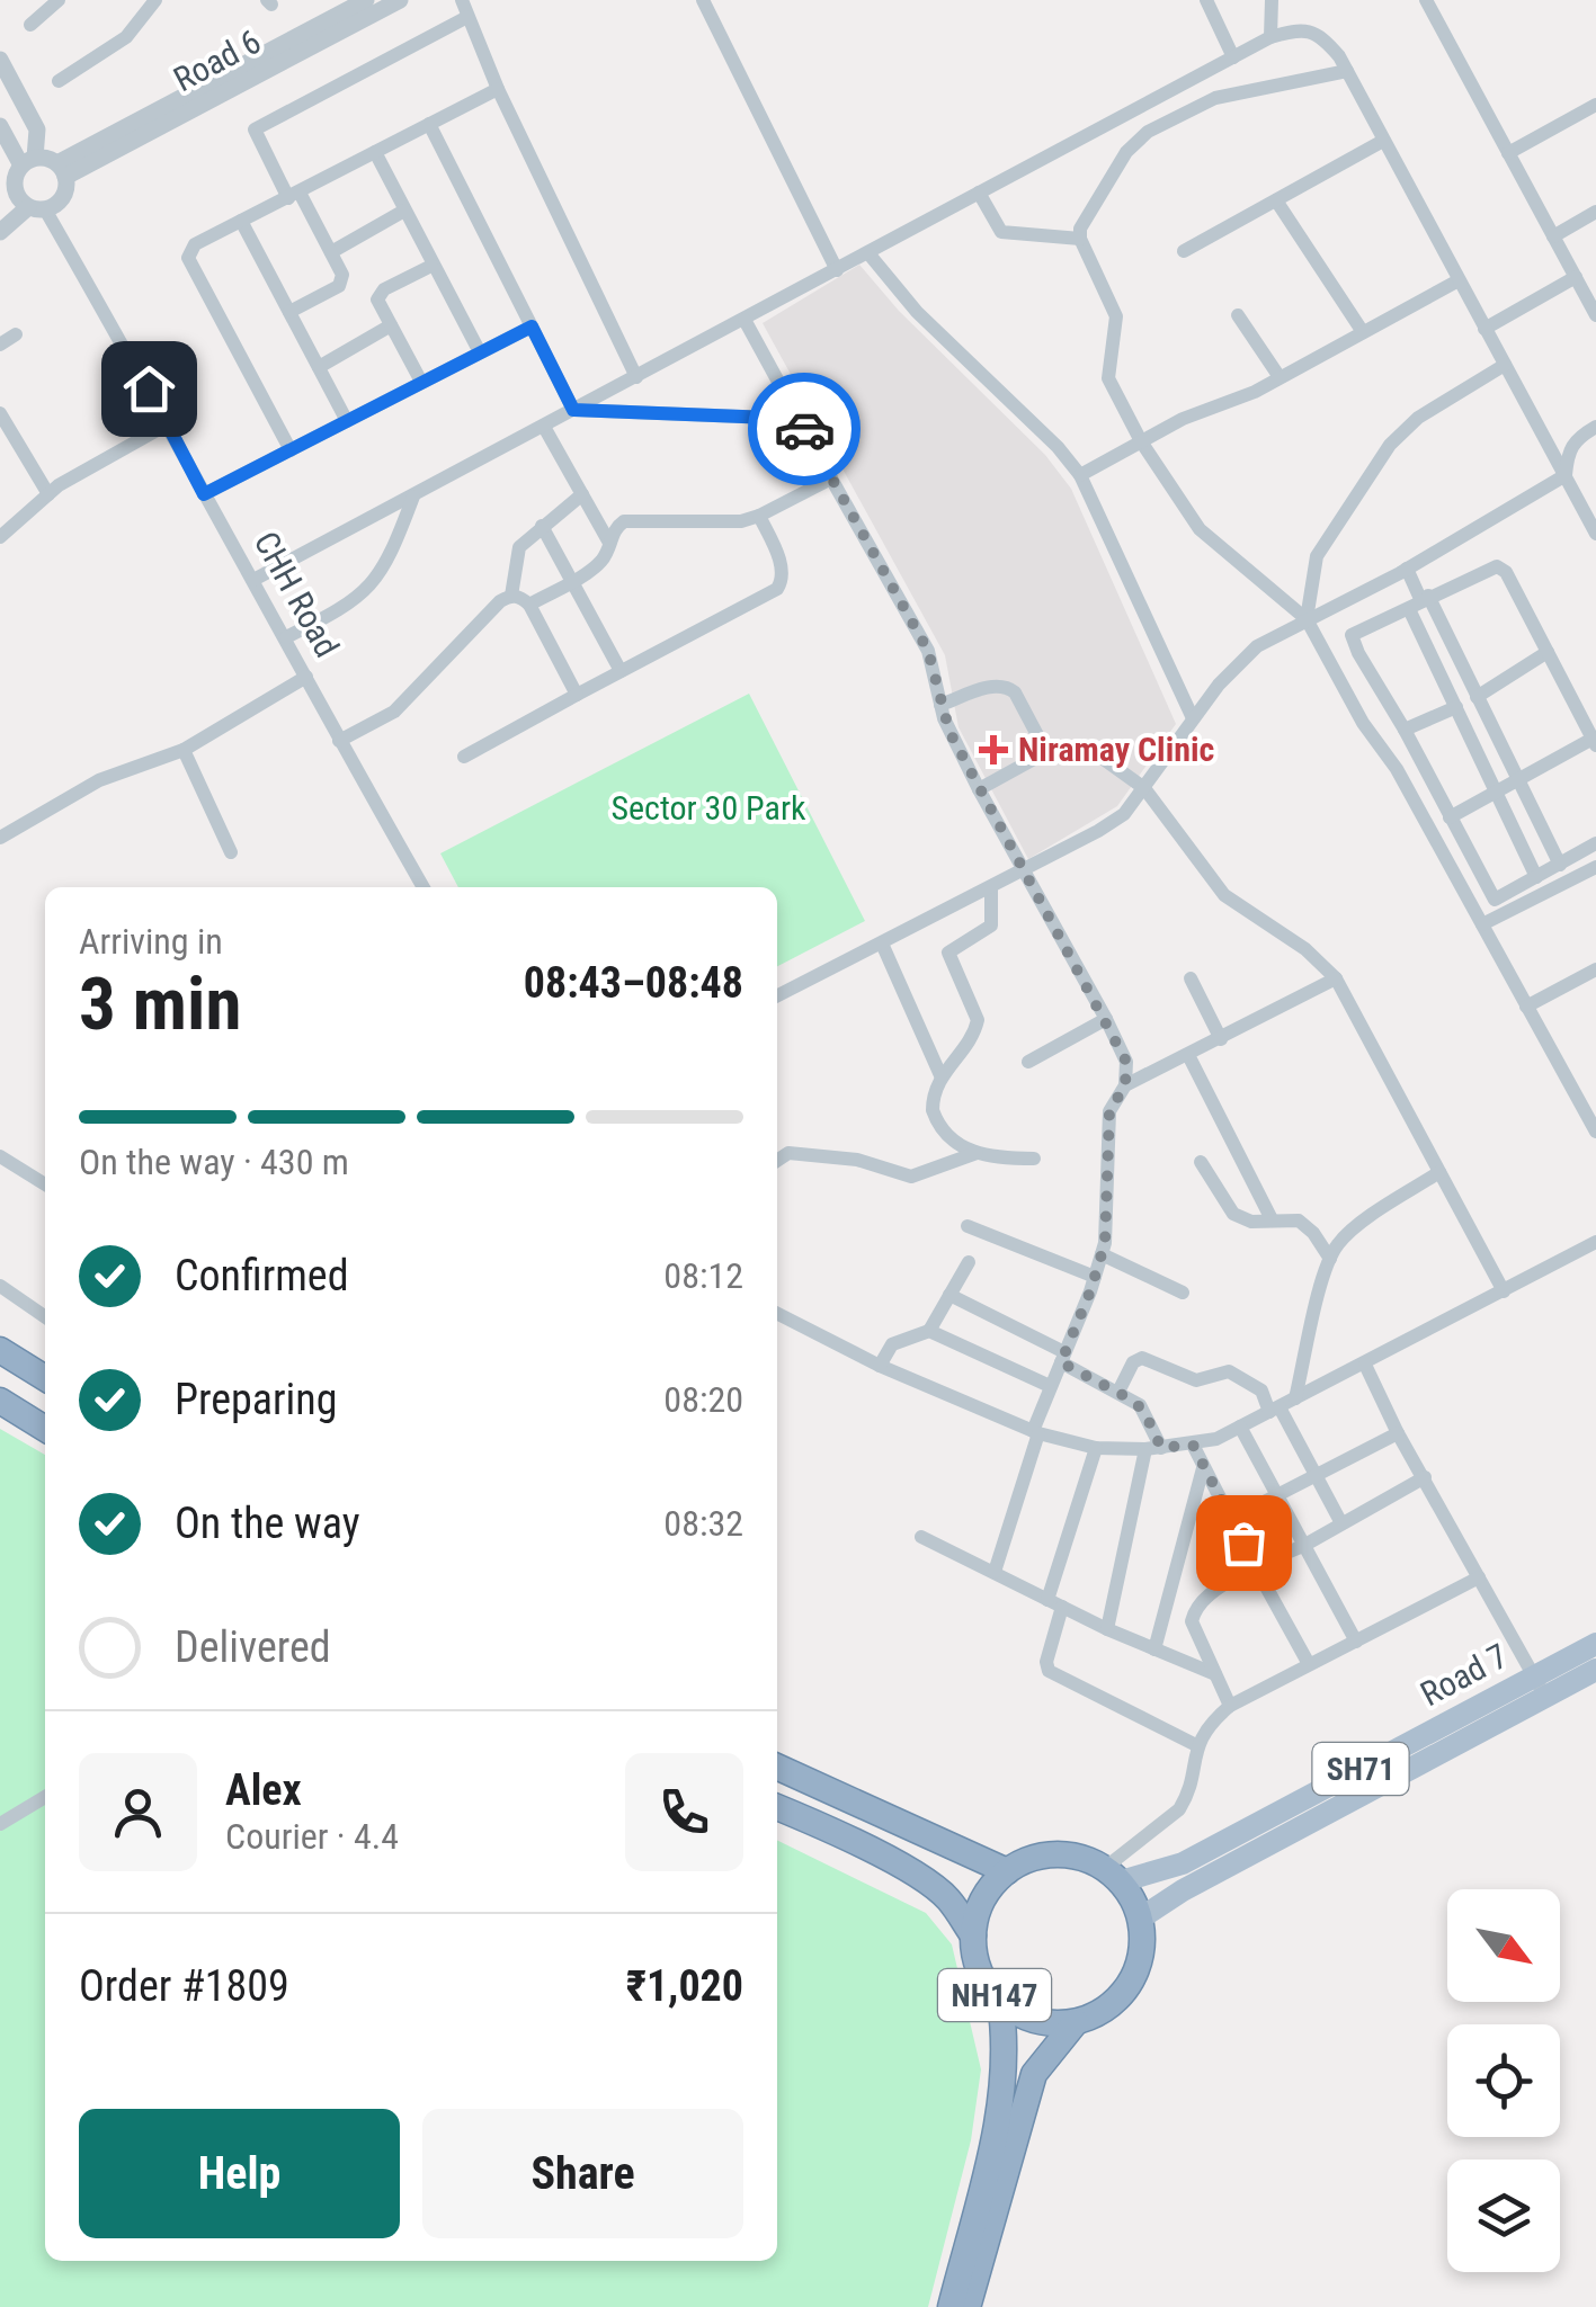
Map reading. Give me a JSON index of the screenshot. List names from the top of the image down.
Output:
{
  "streets": {
    "highway": ["NH147"],
    "main road": ["Road 7", "SH71"],
    "street": ["Road 6", "CHH Road"]
  },
  "crossings": [
    ["Road 7", "NH147"]
  ],
  "parks": ["Sector 30 Park"],
  "places": {
    "health": ["Niramay Clinic"]
  },
  "north": "bottom right",
  "page": {
    "heading": ["3 min", "Arriving in", "08:43–08:48"],
    "panel": [
      "Alex",
      "Courier · 4.4",
      "Order #1809",
      "₹1,020"
    ],
    "bar": "On the way · 430 m",
    "list": [
      ["Confirmed", "08:12"],
      ["Preparing", "08:20"],
      ["On the way", "08:32"],
      "Delivered"
    ],
    "buttons": ["Help", "Share"]
  }
}
